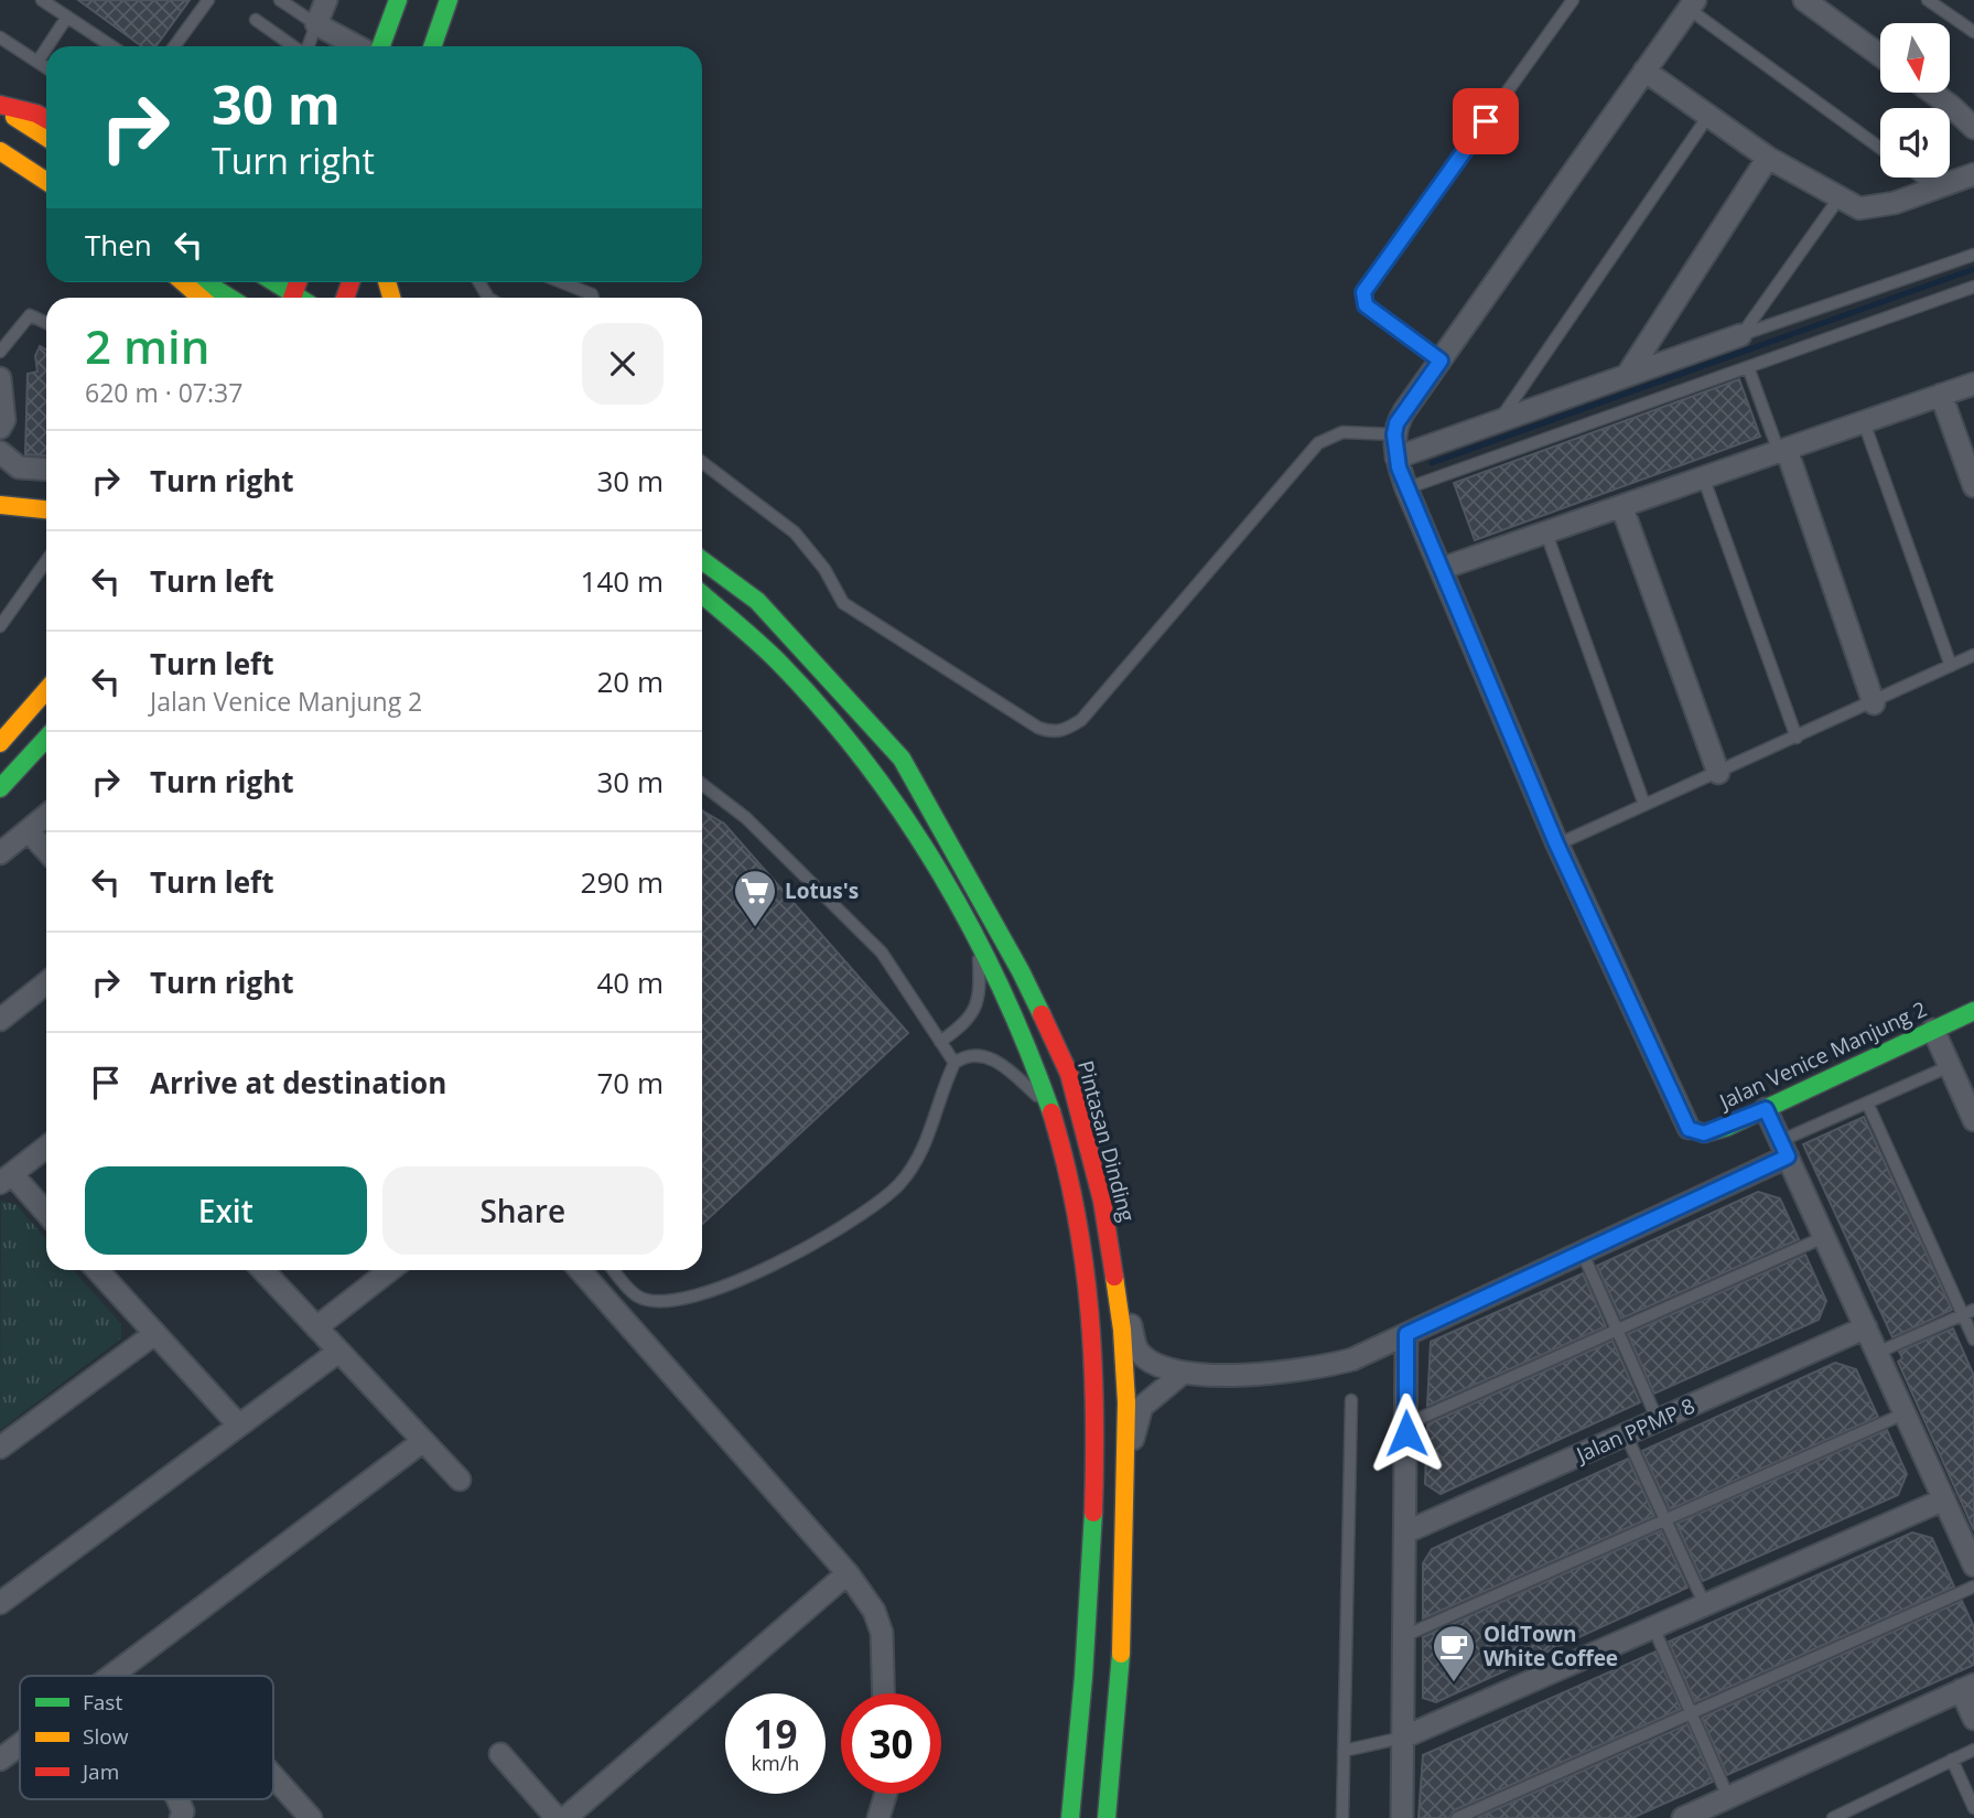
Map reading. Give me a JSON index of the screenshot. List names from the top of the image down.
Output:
{
  "streets": {
    "main road": ["Jalan Venice Manjung 2", "Pintasan Dinding"],
    "street": ["Jalan PPMP 8"]
  },
  "places": {
    "supermarket": ["Lotus's"],
    "cafe": ["OldTown White Coffee"]
  },
  "legend": ["Fast", "Slow", "Jam"],
  "north": "bottom",
  "page": {
    "turn": ["30 m", "Turn right"],
    "then": "Then",
    "heading": ["2 min", "620 m · 07:37"],
    "list": [
      {
        "name": "Turn right",
        "value": "30 m"
      },
      {
        "name": "Turn left",
        "value": "140 m"
      },
      {
        "name": "Turn left",
        "note": "Jalan Venice Manjung 2",
        "value": "20 m"
      },
      {
        "name": "Turn right",
        "value": "30 m"
      },
      {
        "name": "Turn left",
        "value": "290 m"
      },
      {
        "name": "Turn right",
        "value": "40 m"
      },
      {
        "name": "Arrive at destination",
        "value": "70 m"
      }
    ],
    "buttons": ["Exit", "Share"],
    "speed": "19 km/h",
    "limit": "30"
  }
}
